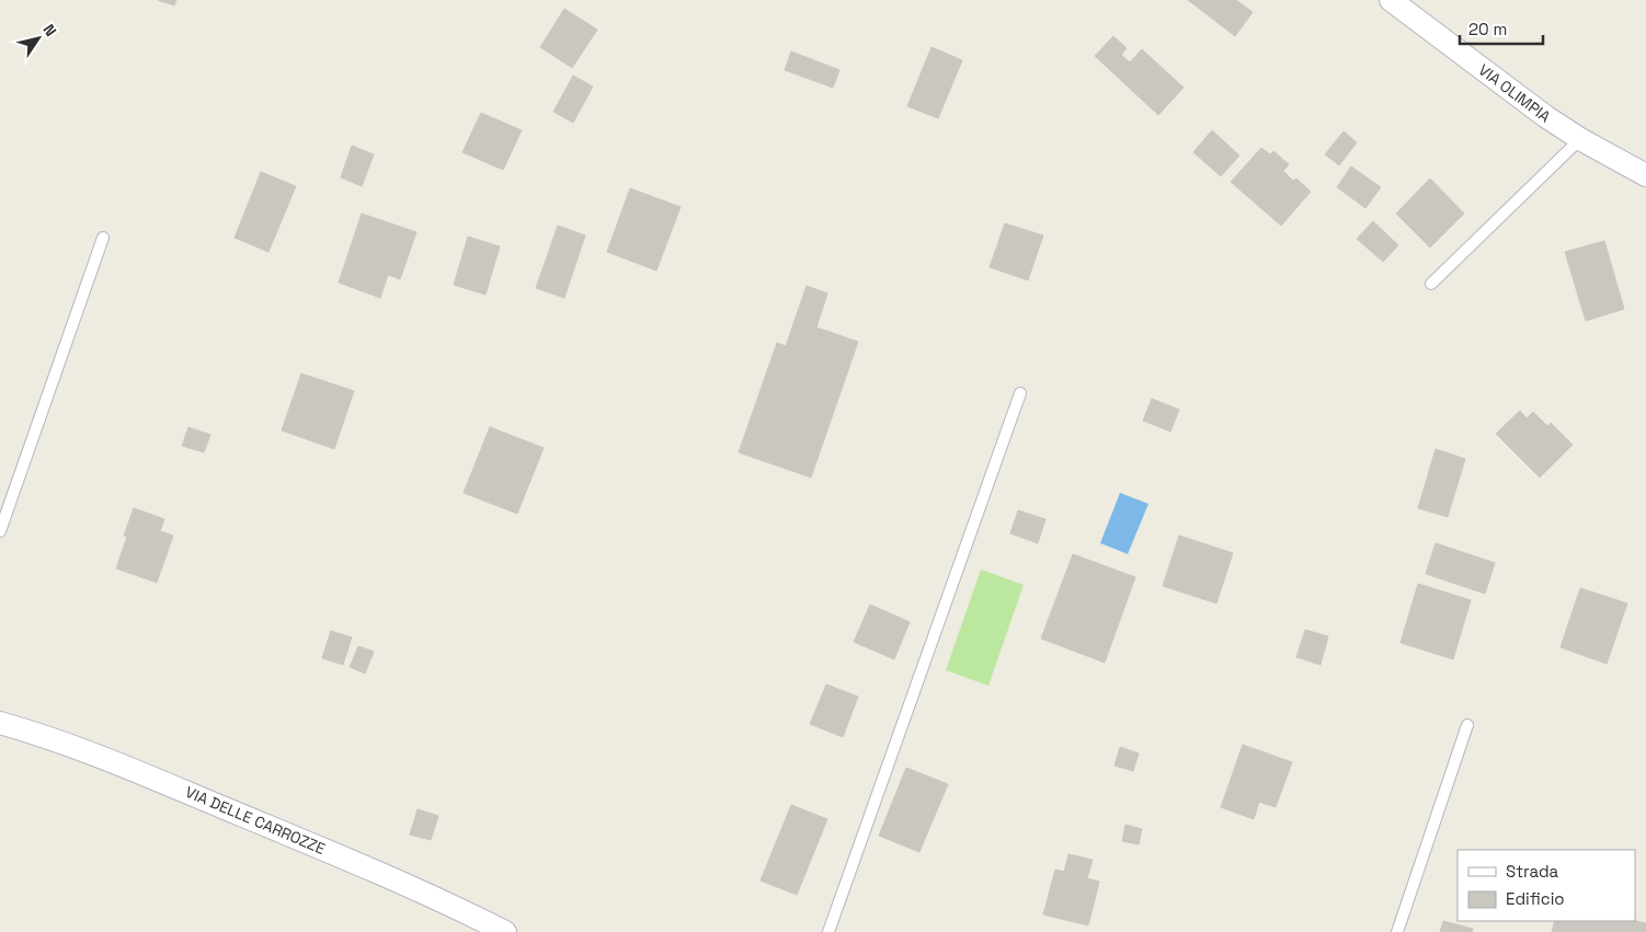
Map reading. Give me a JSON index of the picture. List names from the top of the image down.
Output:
{
  "streets": {
    "street": ["VIA OLIMPIA", "VIA DELLE CARROZZE"]
  },
  "legend": ["Strada", "Edificio"],
  "scale_bar": "20 m",
  "north": "top right"
}
